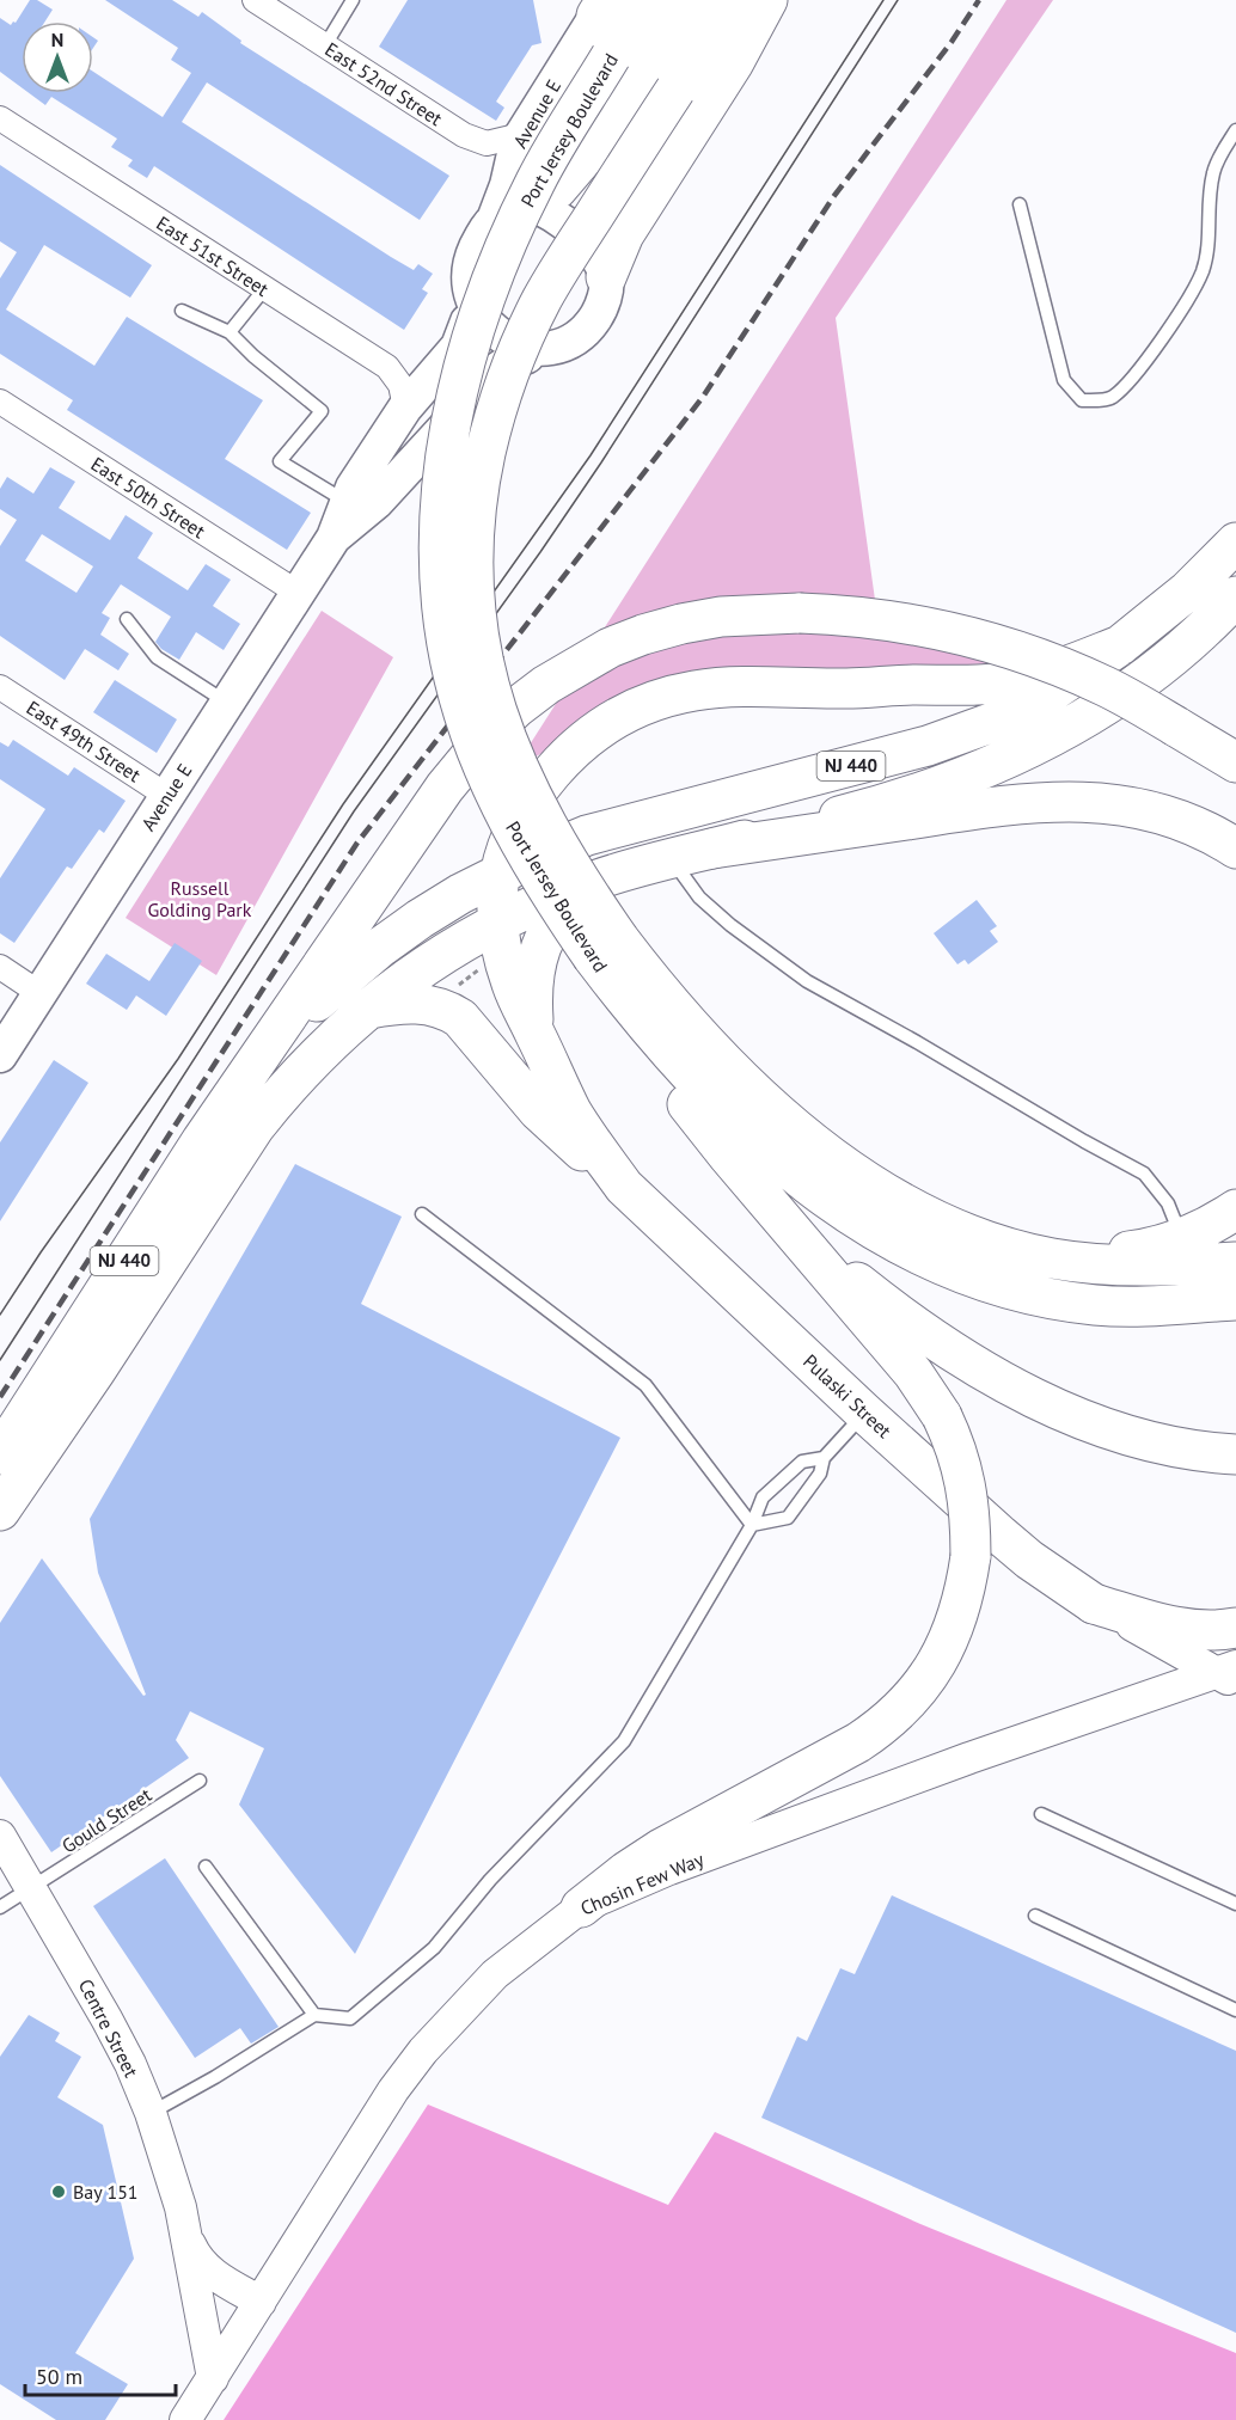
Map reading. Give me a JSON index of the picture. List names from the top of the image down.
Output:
{
  "streets": {
    "highway": ["Port Jersey Boulevard", "NJ 440", "Pulaski Street"],
    "main road": ["Avenue E"],
    "street": [
      "East 52nd Street",
      "East 51st Street",
      "East 50th Street",
      "East 49th Street",
      "Chosin Few Way",
      "Centre Street"
    ],
    "lane": ["Gould Street"]
  },
  "crossings": [
    ["East 52nd Street", "Avenue E"],
    ["Avenue E", "East 51st Street"],
    ["Avenue E", "East 50th Street"],
    ["Avenue E", "East 49th Street"],
    ["NJ 440", "Pulaski Street"],
    ["Pulaski Street", "Chosin Few Way"],
    ["Gould Street", "Centre Street"],
    ["Chosin Few Way", "Centre Street"]
  ],
  "parks": ["Russell Golding Park"],
  "places": ["Bay 151"],
  "scale_bar": "50 m",
  "north": "top"
}
